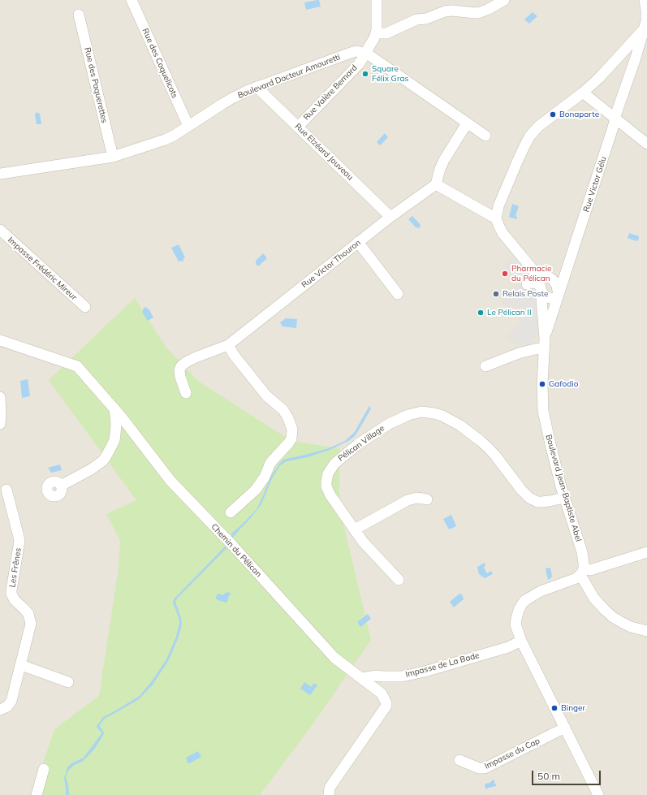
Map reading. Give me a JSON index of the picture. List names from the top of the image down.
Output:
{
  "streets": {
    "street": [
      "Rue des Coquelicots",
      "Boulevard Docteur Amouretti",
      "Rue des Paquerettes",
      "Rue Valère Bernard",
      "Rue Elzéard Jouveau",
      "Rue Victor Gélu",
      "Rue Victor Thouron",
      "Impasse Frédéric Mireur",
      "Pélican Village",
      "Boulevard Jean-Baptiste Abel",
      "Chemin du Pélican",
      "Les Frênes",
      "Impasse de La Bade",
      "Impasse du Cap"
    ]
  },
  "crossings": [
    ["Rue des Coquelicots", "Boulevard Docteur Amouretti"],
    ["Boulevard Docteur Amouretti", "Rue des Paquerettes"],
    ["Boulevard Docteur Amouretti", "Rue Valère Bernard"],
    ["Boulevard Docteur Amouretti", "Rue Elzéard Jouveau"],
    ["Rue Valère Bernard", "Rue Elzéard Jouveau"],
    ["Rue Elzéard Jouveau", "Rue Victor Thouron"],
    ["Rue Victor Gélu", "Boulevard Jean-Baptiste Abel"],
    ["Pélican Village", "Boulevard Jean-Baptiste Abel"],
    ["Chemin du Pélican", "Impasse de La Bade"]
  ],
  "places": [
    "Square Félix Gras",
    "Bonaparte",
    "Pharmacie du Pélican",
    "Relais Poste",
    "Le Pélican II",
    "Gafodio",
    "Binger"
  ],
  "scale_bar": "50 m"
}
